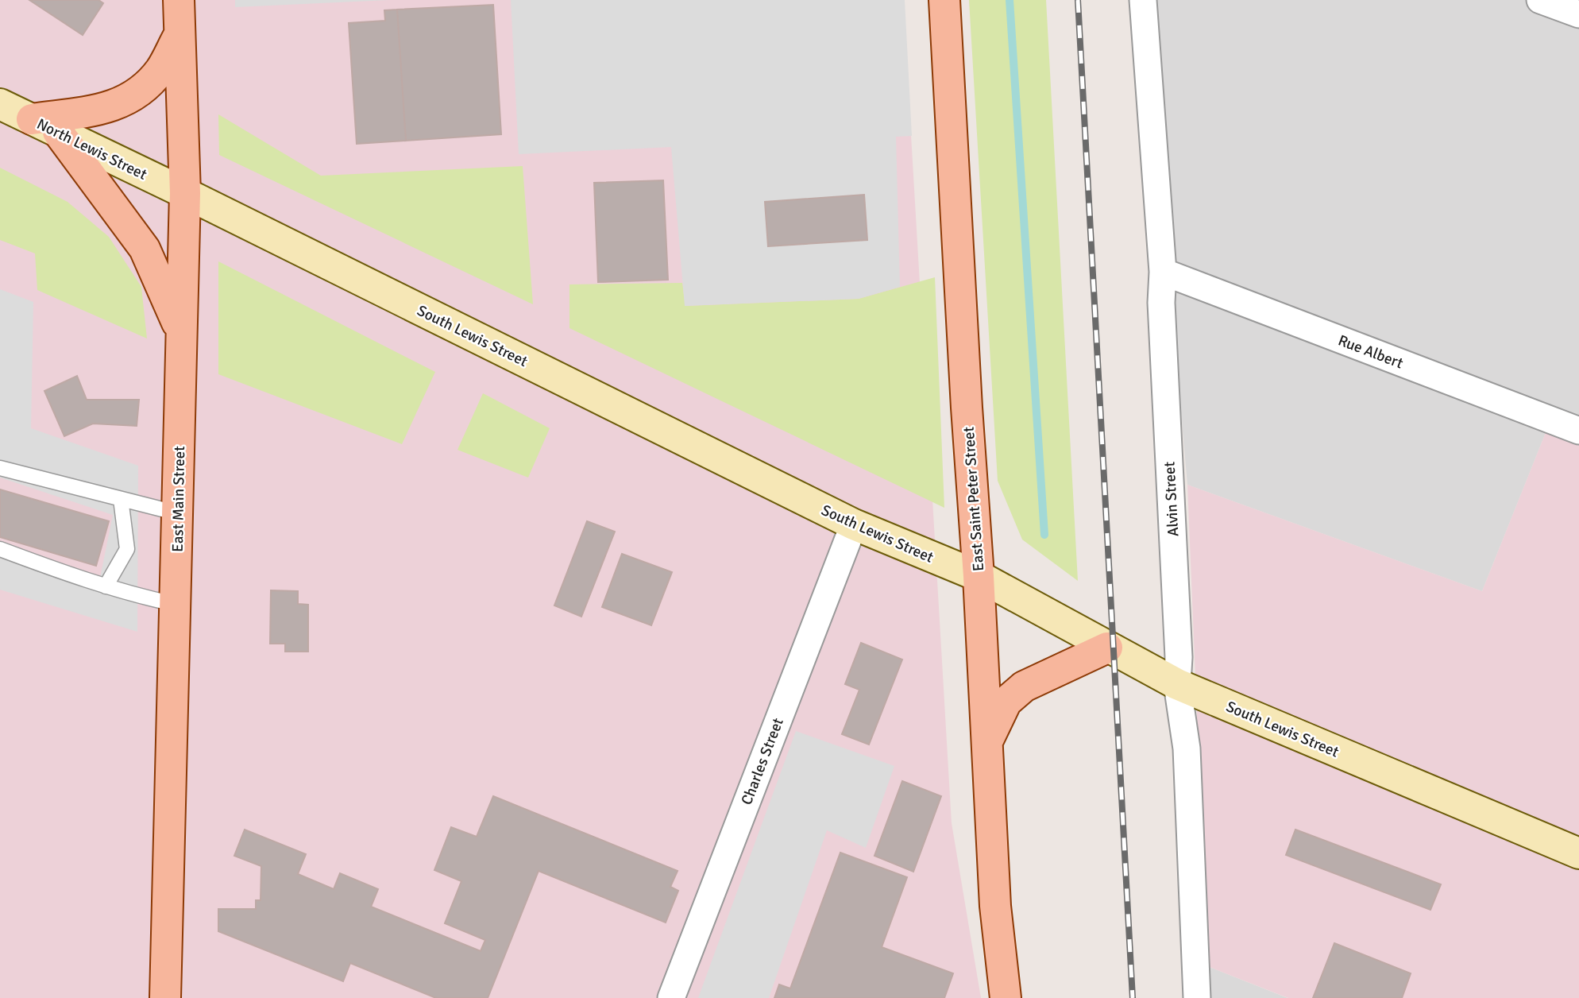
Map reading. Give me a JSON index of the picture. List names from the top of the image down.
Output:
{
  "streets": {
    "main road": [
      "North Lewis Street",
      "South Lewis Street",
      "East Main Street",
      "East Saint Peter Street"
    ],
    "street": ["Rue Albert", "Alvin Street", "Charles Street"]
  },
  "crossings": [
    ["North Lewis Street", "South Lewis Street"],
    ["North Lewis Street", "East Main Street"],
    ["South Lewis Street", "East Main Street"],
    ["South Lewis Street", "East Saint Peter Street"],
    ["South Lewis Street", "Alvin Street"],
    ["South Lewis Street", "Charles Street"],
    ["Rue Albert", "Alvin Street"]
  ]
}
